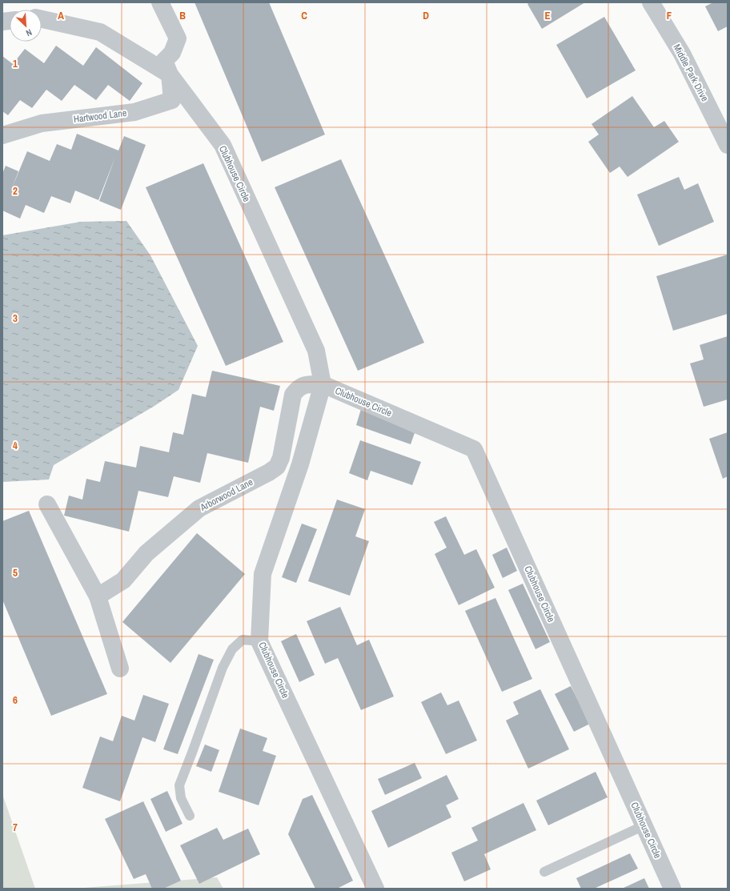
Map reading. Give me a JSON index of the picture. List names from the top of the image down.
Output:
{
  "streets": {
    "street": [
      "Middle Park Drive",
      "Hartwood Lane",
      "Clubhouse Circle",
      "Arborwood Lane"
    ]
  },
  "crossings": [
    ["Hartwood Lane", "Clubhouse Circle"],
    ["Clubhouse Circle", "Arborwood Lane"]
  ],
  "north": "bottom right",
  "grid": {
    "columns": [
      "A",
      "B",
      "C",
      "D",
      "E",
      "F"
    ],
    "rows": [
      "1",
      "2",
      "3",
      "4",
      "5",
      "6",
      "7"
    ]
  }
}
